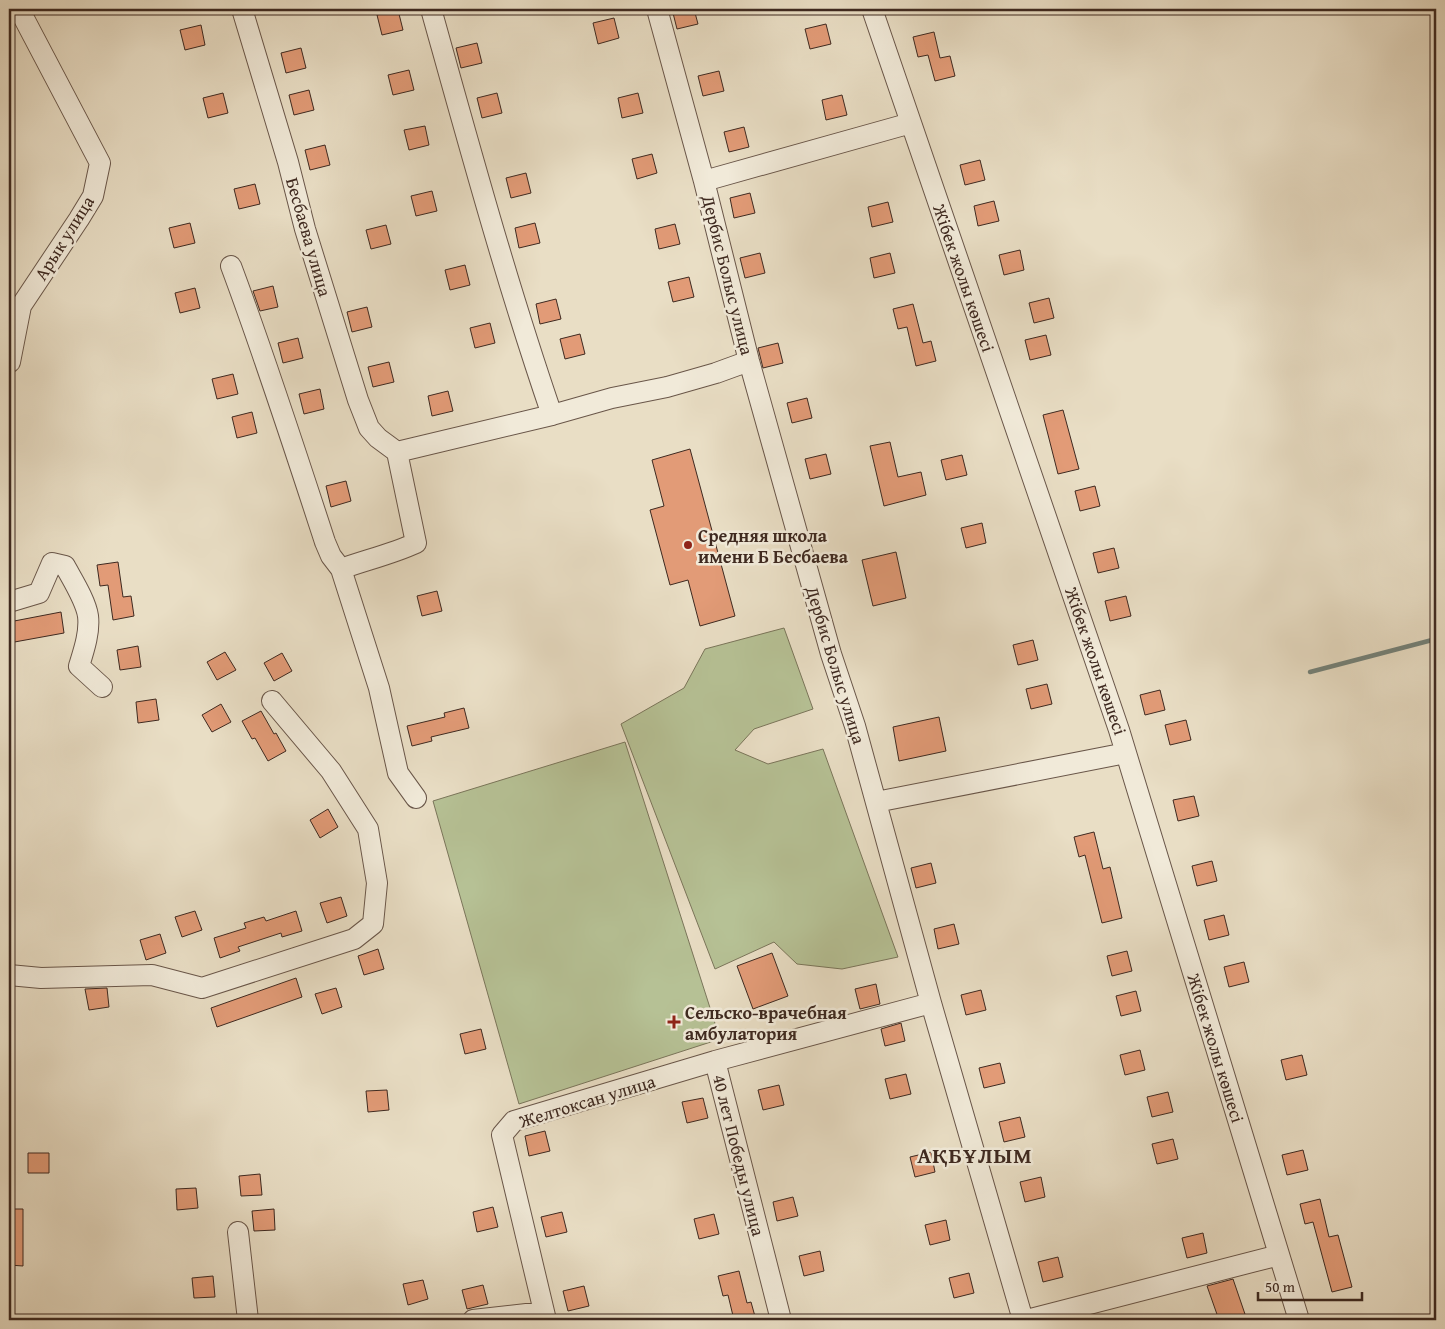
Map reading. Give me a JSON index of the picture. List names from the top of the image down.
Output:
{
  "streets": {
    "street": [
      "Бесбаева улица",
      "Арык улица",
      "Дербис Болыс улица",
      "Жібек жолы көшесі",
      "Желтоксан улица",
      "40 лет Победы улица"
    ]
  },
  "crossings": [
    ["Дербис Болыс улица", "40 лет Победы улица"],
    ["Желтоксан улица", "40 лет Победы улица"]
  ],
  "districts": ["АҚБҰЛЫМ"],
  "places": {
    "other": ["Средняя школа имени Б Бесбаева"],
    "health": ["Сельско-врачебная амбулатория"]
  },
  "scale_bar": "50 m"
}
